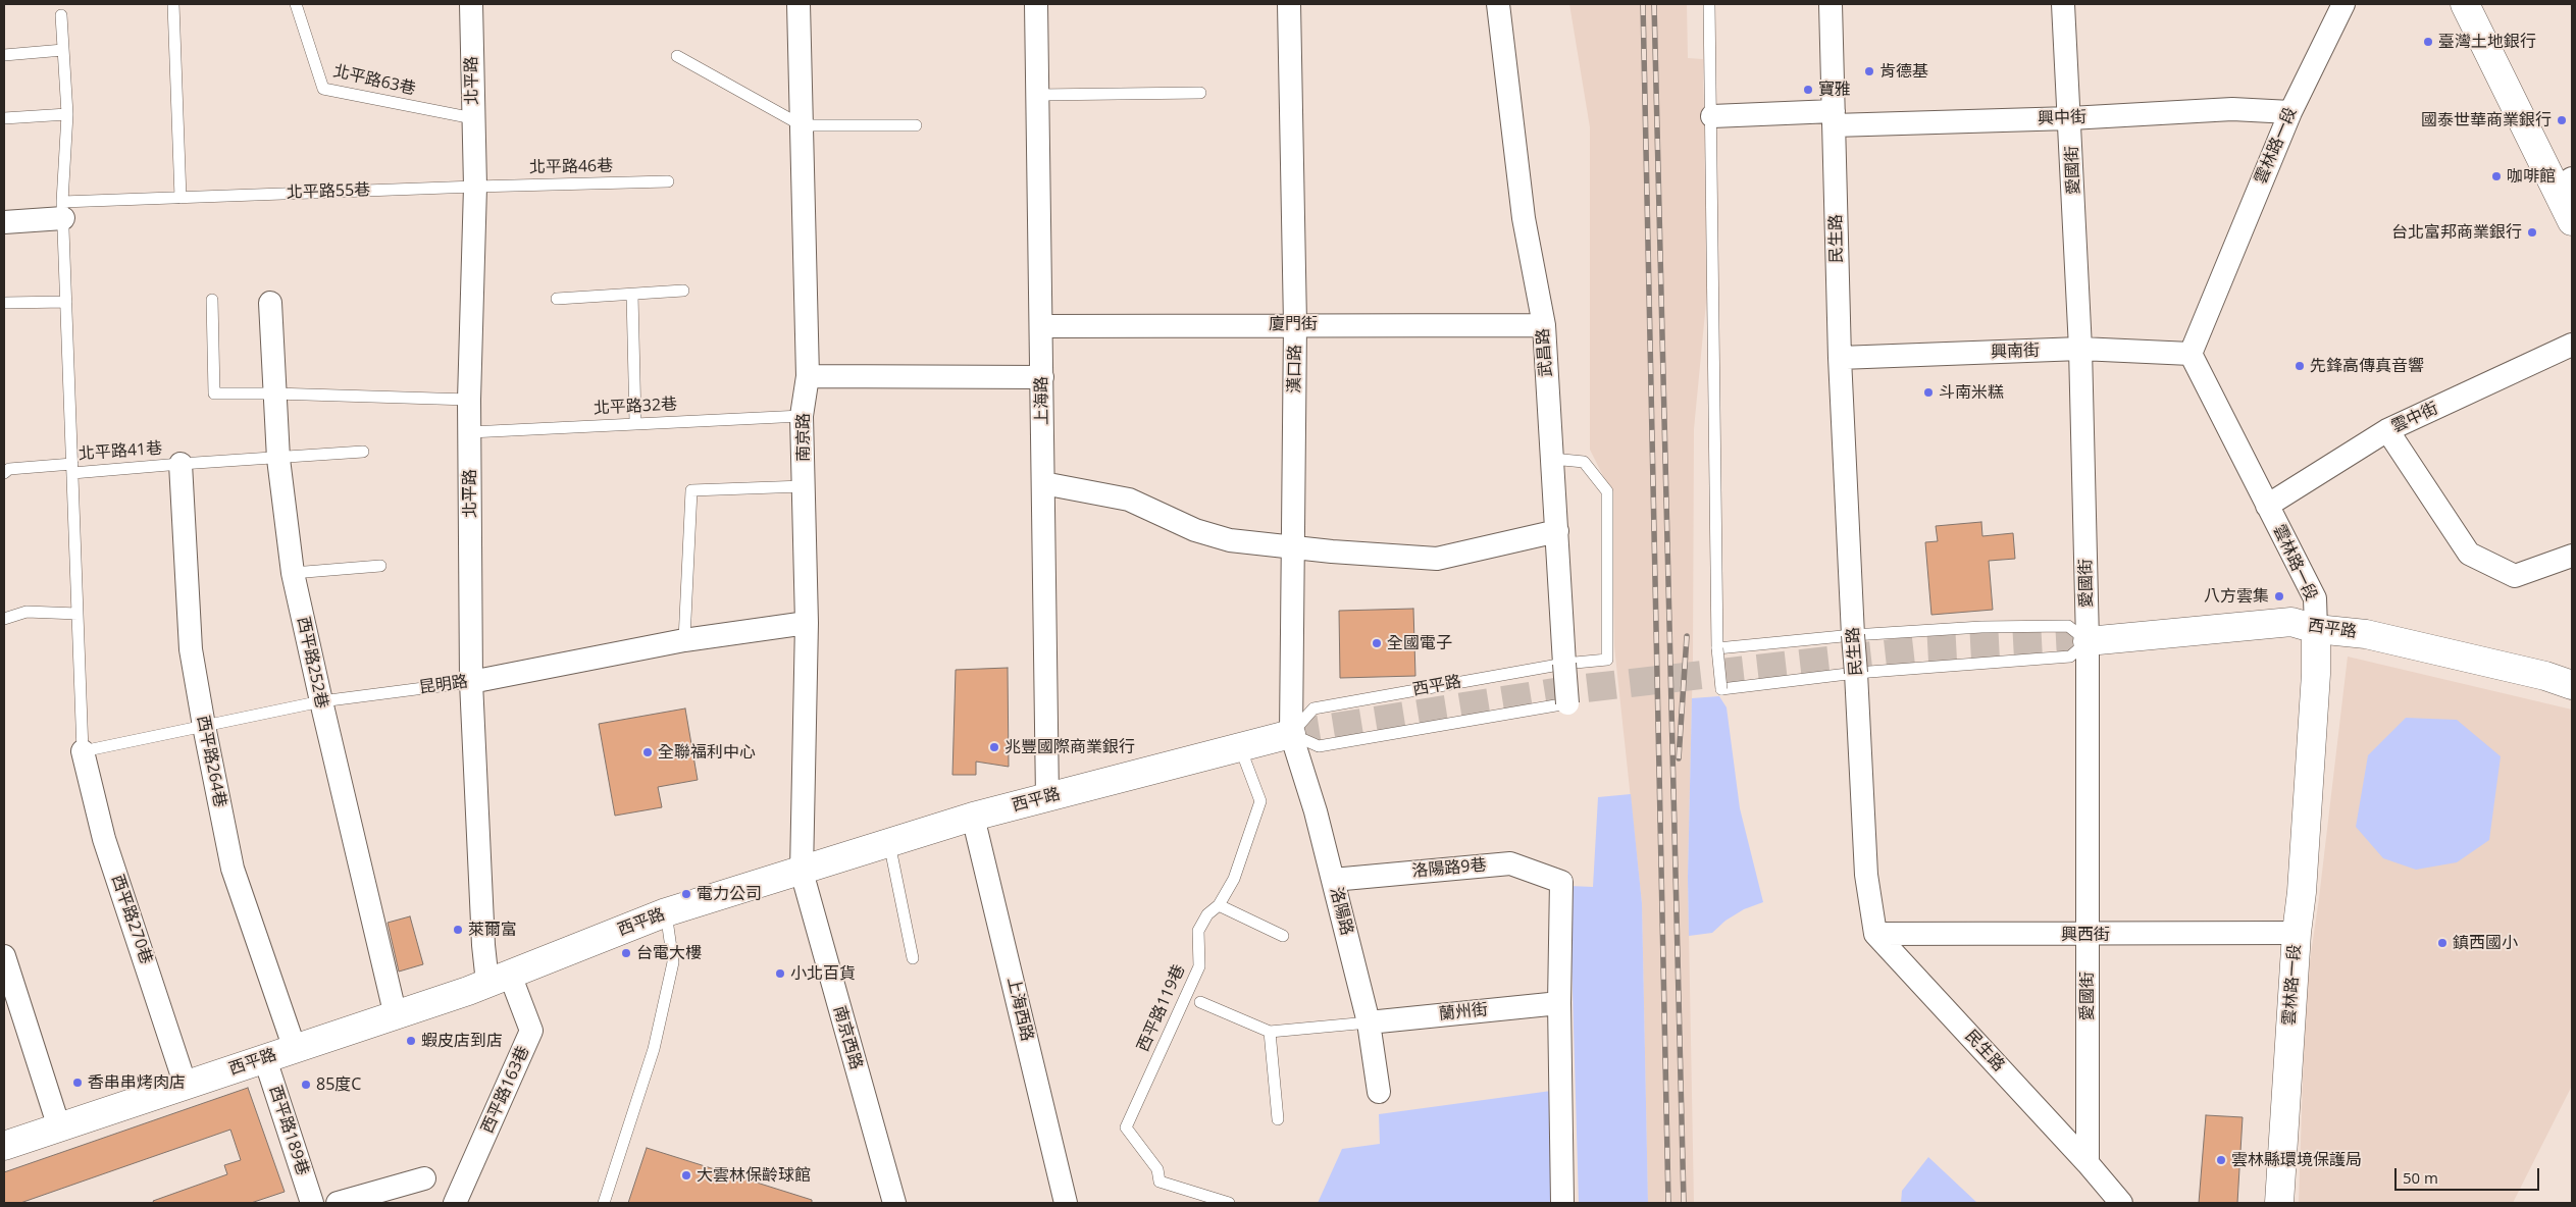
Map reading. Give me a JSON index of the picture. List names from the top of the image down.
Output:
{
  "streets": {
    "main road": ["雲林路一段", "西平路"],
    "street": [
      "北平路",
      "興中街",
      "愛國街",
      "北平路55巷",
      "民生路",
      "廈門街",
      "興南街",
      "武昌路",
      "漢口路",
      "上海路",
      "雲中街",
      "南京路",
      "西平路252巷",
      "昆明路",
      "西平路264巷",
      "洛陽路9巷",
      "洛陽路",
      "西平路270巷",
      "興西街",
      "上海西路",
      "蘭州街",
      "南京西路",
      "西平路163巷",
      "西平路189巷"
    ],
    "lane": [
      "北平路63巷",
      "北平路46巷",
      "北平路32巷",
      "北平路41巷",
      "西平路119巷"
    ]
  },
  "crossings": [
    ["北平路63巷", "北平路"],
    ["北平路", "北平路46巷"],
    ["北平路", "北平路55巷"],
    ["北平路", "北平路32巷"],
    ["北平路", "西平路"],
    ["北平路", "昆明路"],
    ["北平路", "西平路163巷"],
    ["興中街", "雲林路一段"],
    ["興中街", "愛國街"],
    ["興中街", "民生路"],
    ["雲林路一段", "興南街"],
    ["雲林路一段", "雲中街"],
    ["雲林路一段", "西平路"],
    ["雲林路一段", "興西街"],
    ["北平路46巷", "北平路55巷"],
    ["愛國街", "民生路"],
    ["愛國街", "興南街"],
    ["愛國街", "西平路"],
    ["愛國街", "興西街"],
    ["北平路55巷", "北平路41巷"],
    ["民生路", "興南街"],
    ["民生路", "興西街"],
    ["廈門街", "武昌路"],
    ["廈門街", "漢口路"],
    ["廈門街", "上海路"],
    ["武昌路", "西平路"],
    ["漢口路", "西平路"],
    ["漢口路", "洛陽路"],
    ["上海路", "西平路"],
    ["北平路32巷", "南京路"],
    ["南京路", "西平路"],
    ["南京路", "昆明路"],
    ["南京路", "南京西路"],
    ["北平路41巷", "西平路252巷"],
    ["北平路41巷", "西平路264巷"],
    ["西平路", "西平路252巷"],
    ["西平路", "西平路264巷"],
    ["西平路", "洛陽路"],
    ["西平路", "西平路270巷"],
    ["西平路", "西平路119巷"],
    ["西平路", "上海西路"],
    ["西平路", "南京西路"],
    ["西平路", "西平路163巷"],
    ["西平路", "西平路189巷"],
    ["西平路252巷", "昆明路"],
    ["昆明路", "西平路264巷"],
    ["昆明路", "西平路270巷"],
    ["洛陽路9巷", "洛陽路"],
    ["洛陽路9巷", "蘭州街"],
    ["洛陽路", "蘭州街"]
  ],
  "places": [
    "臺灣土地銀行",
    "肯德基",
    "寶雅",
    "國泰世華商業銀行",
    "咖啡館",
    "台北富邦商業銀行",
    "先鋒高傳真音響",
    "斗南米糕",
    "八方雲集",
    "全國電子",
    "兆豐國際商業銀行",
    "全聯福利中心",
    "電力公司",
    "萊爾富",
    "鎮西國小",
    "台電大樓",
    "小北百貨",
    "蝦皮店到店",
    "香串串烤肉店",
    "85度C",
    "雲林縣環境保護局",
    "大雲林保齡球館"
  ],
  "scale_bar": "50 m"
}
